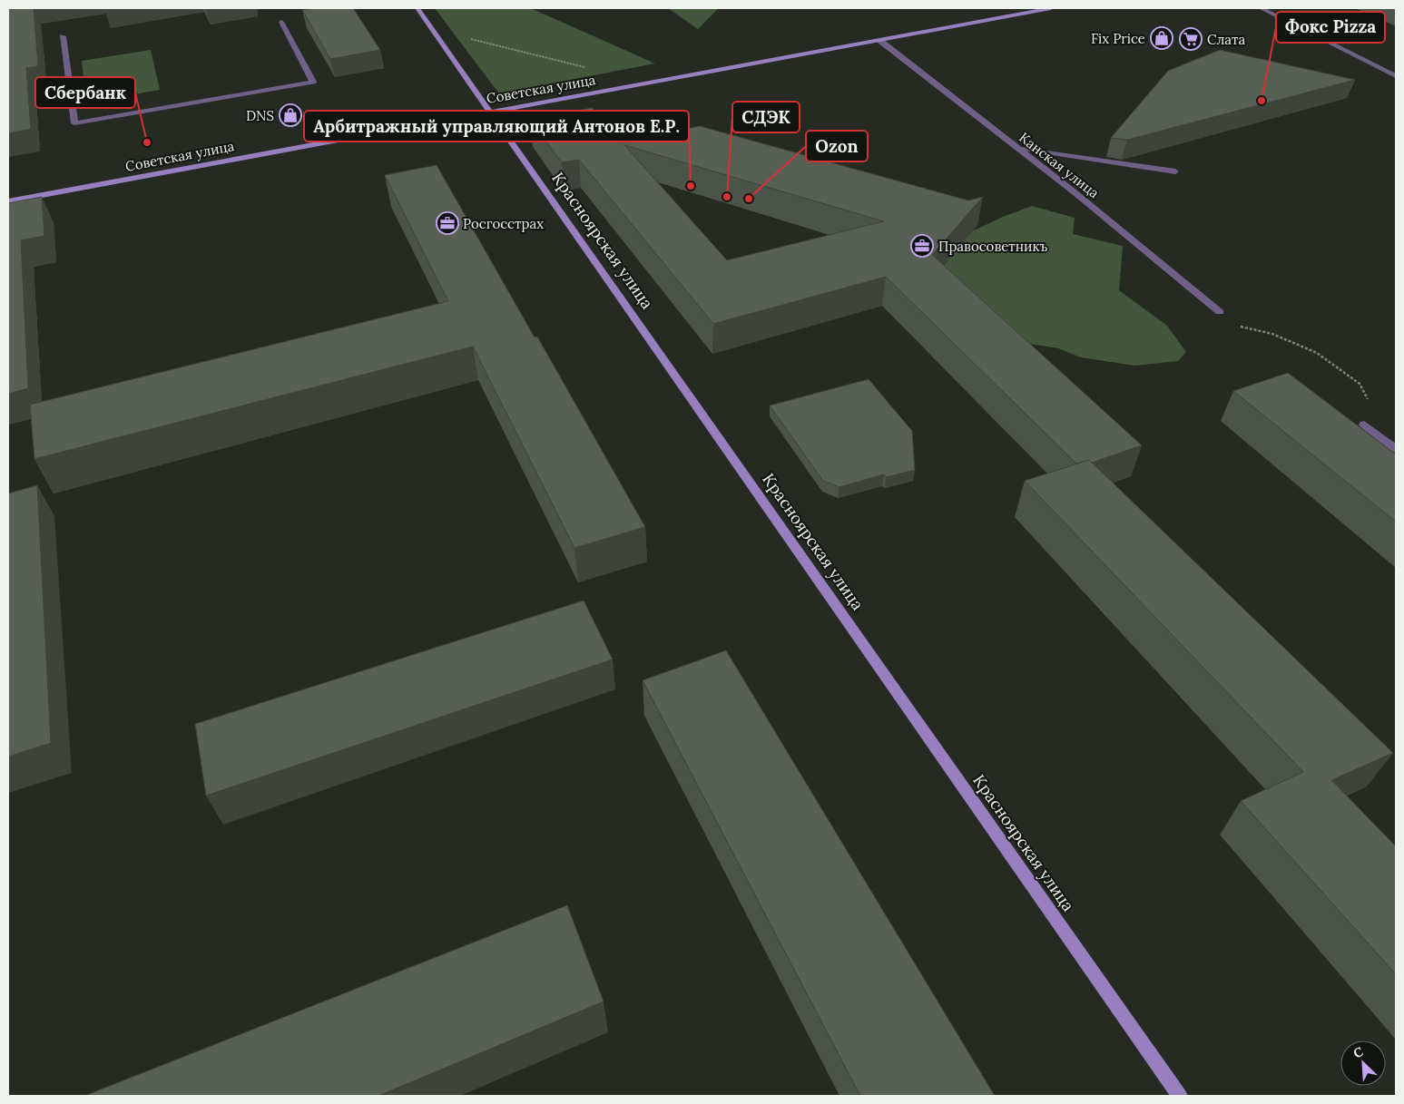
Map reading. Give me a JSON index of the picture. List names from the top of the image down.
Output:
{
  "streets": {
    "main road": ["Советская улица", "Красноярская улица"],
    "street": ["Канская улица"]
  },
  "crossings": [
    ["Советская улица", "Канская улица"],
    ["Советская улица", "Красноярская улица"]
  ],
  "places": {
    "shop": ["Fix Price", "DNS"],
    "supermarket": ["Слата"],
    "other": [
      "Фокс Pizza",
      "Сбербанк",
      "Арбитражный управляющий Антонов Е.Р.",
      "СДЭК",
      "Ozon"
    ],
    "office": ["Росгосстрах", "Правосоветникъ"]
  },
  "north": "top left"
}
